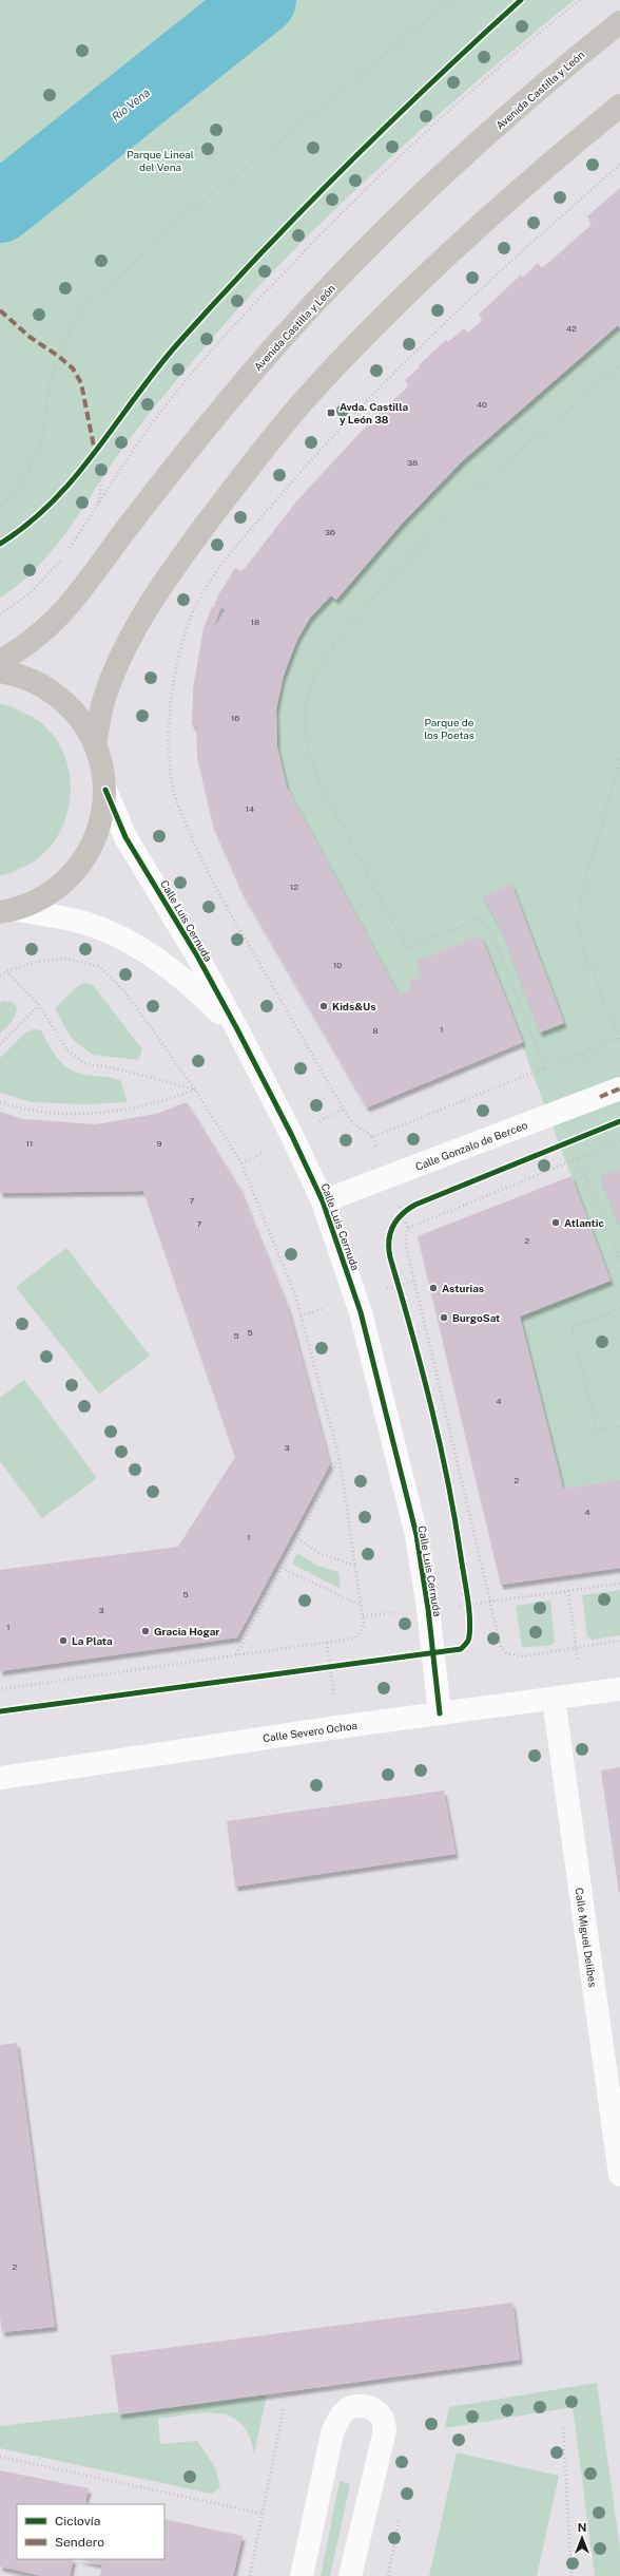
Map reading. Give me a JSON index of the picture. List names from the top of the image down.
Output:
{
  "streets": {
    "main road": ["Avenida Castilla y León"],
    "street": [
      "Calle Luis Cernuda",
      "Calle Gonzalo de Berceo",
      "Calle Severo Ochoa",
      "Calle Miguel Delibes"
    ]
  },
  "crossings": [
    ["Calle Luis Cernuda", "Calle Gonzalo de Berceo"],
    ["Calle Luis Cernuda", "Calle Severo Ochoa"],
    ["Calle Severo Ochoa", "Calle Miguel Delibes"]
  ],
  "water": ["Río Vena"],
  "parks": ["Parque Lineal del Vena", "Parque de los Poetas"],
  "places": {
    "transit": ["Avda. Castilla y León 38"],
    "other": [
      "Kids&Us",
      "Atlantic",
      "Asturias",
      "BurgoSat",
      "Gracia Hogar",
      "La Plata"
    ]
  },
  "house_numbers": [
    "42",
    "40",
    "38",
    "36",
    "18",
    "16",
    "14",
    "12",
    "10",
    "1",
    "8",
    "11",
    "9",
    "7",
    "7",
    "2",
    "5",
    "5",
    "4",
    "3",
    "2",
    "4",
    "1",
    "5",
    "3",
    "1",
    "2"
  ],
  "legend": ["Ciclovía", "Sendero"],
  "north": "top"
}
